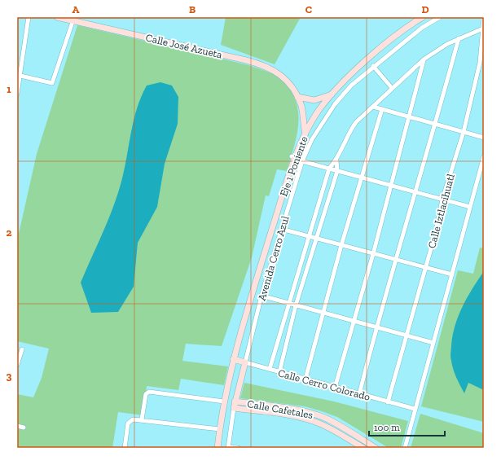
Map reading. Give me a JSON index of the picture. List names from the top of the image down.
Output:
{
  "streets": {
    "street": [
      "Calle José Azueta",
      "Eje 1 Poniente",
      "Calle Iztlacíhuatl",
      "Avenida Cerro Azul",
      "Calle Cerro Colorado",
      "Calle Cafetales"
    ]
  },
  "crossings": [
    ["Calle José Azueta", "Eje 1 Poniente"],
    ["Eje 1 Poniente", "Calle Cerro Colorado"],
    ["Calle Iztlacíhuatl", "Calle Cerro Colorado"],
    ["Avenida Cerro Azul", "Calle Cerro Colorado"],
    ["Avenida Cerro Azul", "Calle Cafetales"]
  ],
  "scale_bar": "100 m",
  "grid": {
    "columns": [
      "A",
      "B",
      "C",
      "D"
    ],
    "rows": ["1", "2", "3"]
  }
}
